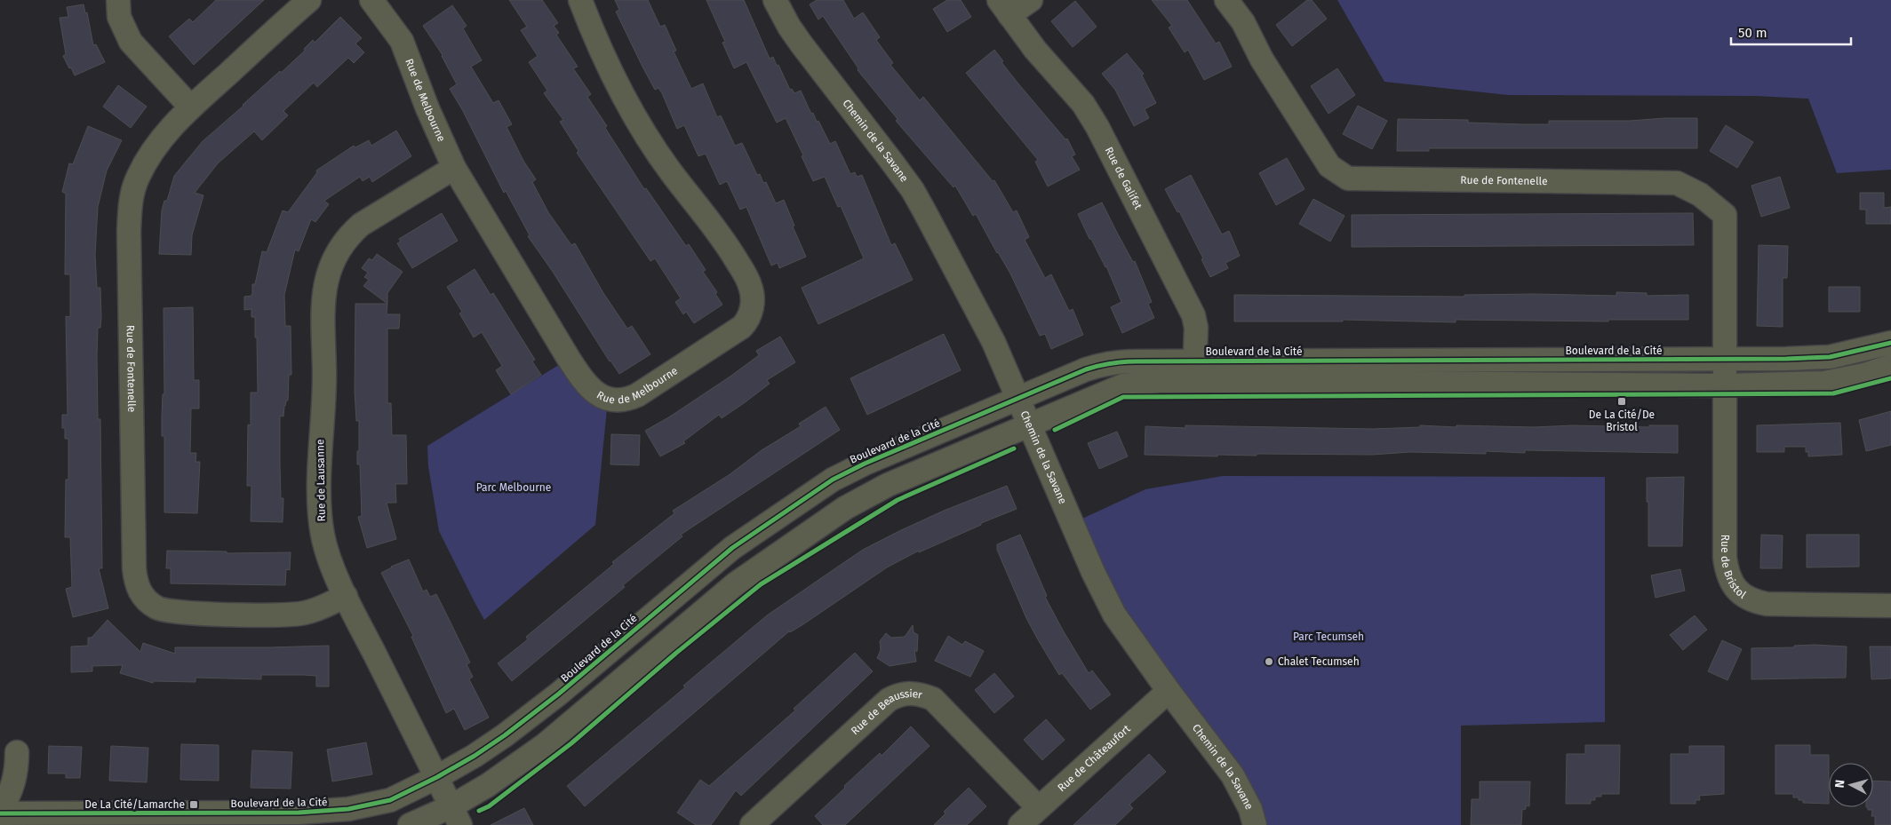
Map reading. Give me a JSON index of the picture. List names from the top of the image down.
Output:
{
  "streets": {
    "street": [
      "Rue de Melbourne",
      "Chemin de la Savane",
      "Rue de Galifet",
      "Rue de Fontenelle",
      "Boulevard de la Cité",
      "Rue de Lausanne",
      "Rue de Bristol",
      "Rue de Beaussier",
      "Rue de Châteaufort"
    ]
  },
  "crossings": [
    ["Rue de Melbourne", "Rue de Lausanne"],
    ["Chemin de la Savane", "Boulevard de la Cité"],
    ["Chemin de la Savane", "Rue de Châteaufort"],
    ["Rue de Galifet", "Boulevard de la Cité"],
    ["Rue de Fontenelle", "Boulevard de la Cité"],
    ["Rue de Fontenelle", "Rue de Lausanne"],
    ["Rue de Fontenelle", "Rue de Bristol"],
    ["Boulevard de la Cité", "Rue de Lausanne"],
    ["Boulevard de la Cité", "Rue de Bristol"],
    ["Rue de Beaussier", "Rue de Châteaufort"]
  ],
  "parks": ["Parc Melbourne", "Parc Tecumseh"],
  "places": {
    "transit": ["De La Cité/De Bristol", "De La Cité/Lamarche"],
    "other": ["Chalet Tecumseh"]
  },
  "scale_bar": "50 m",
  "north": "left"
}
